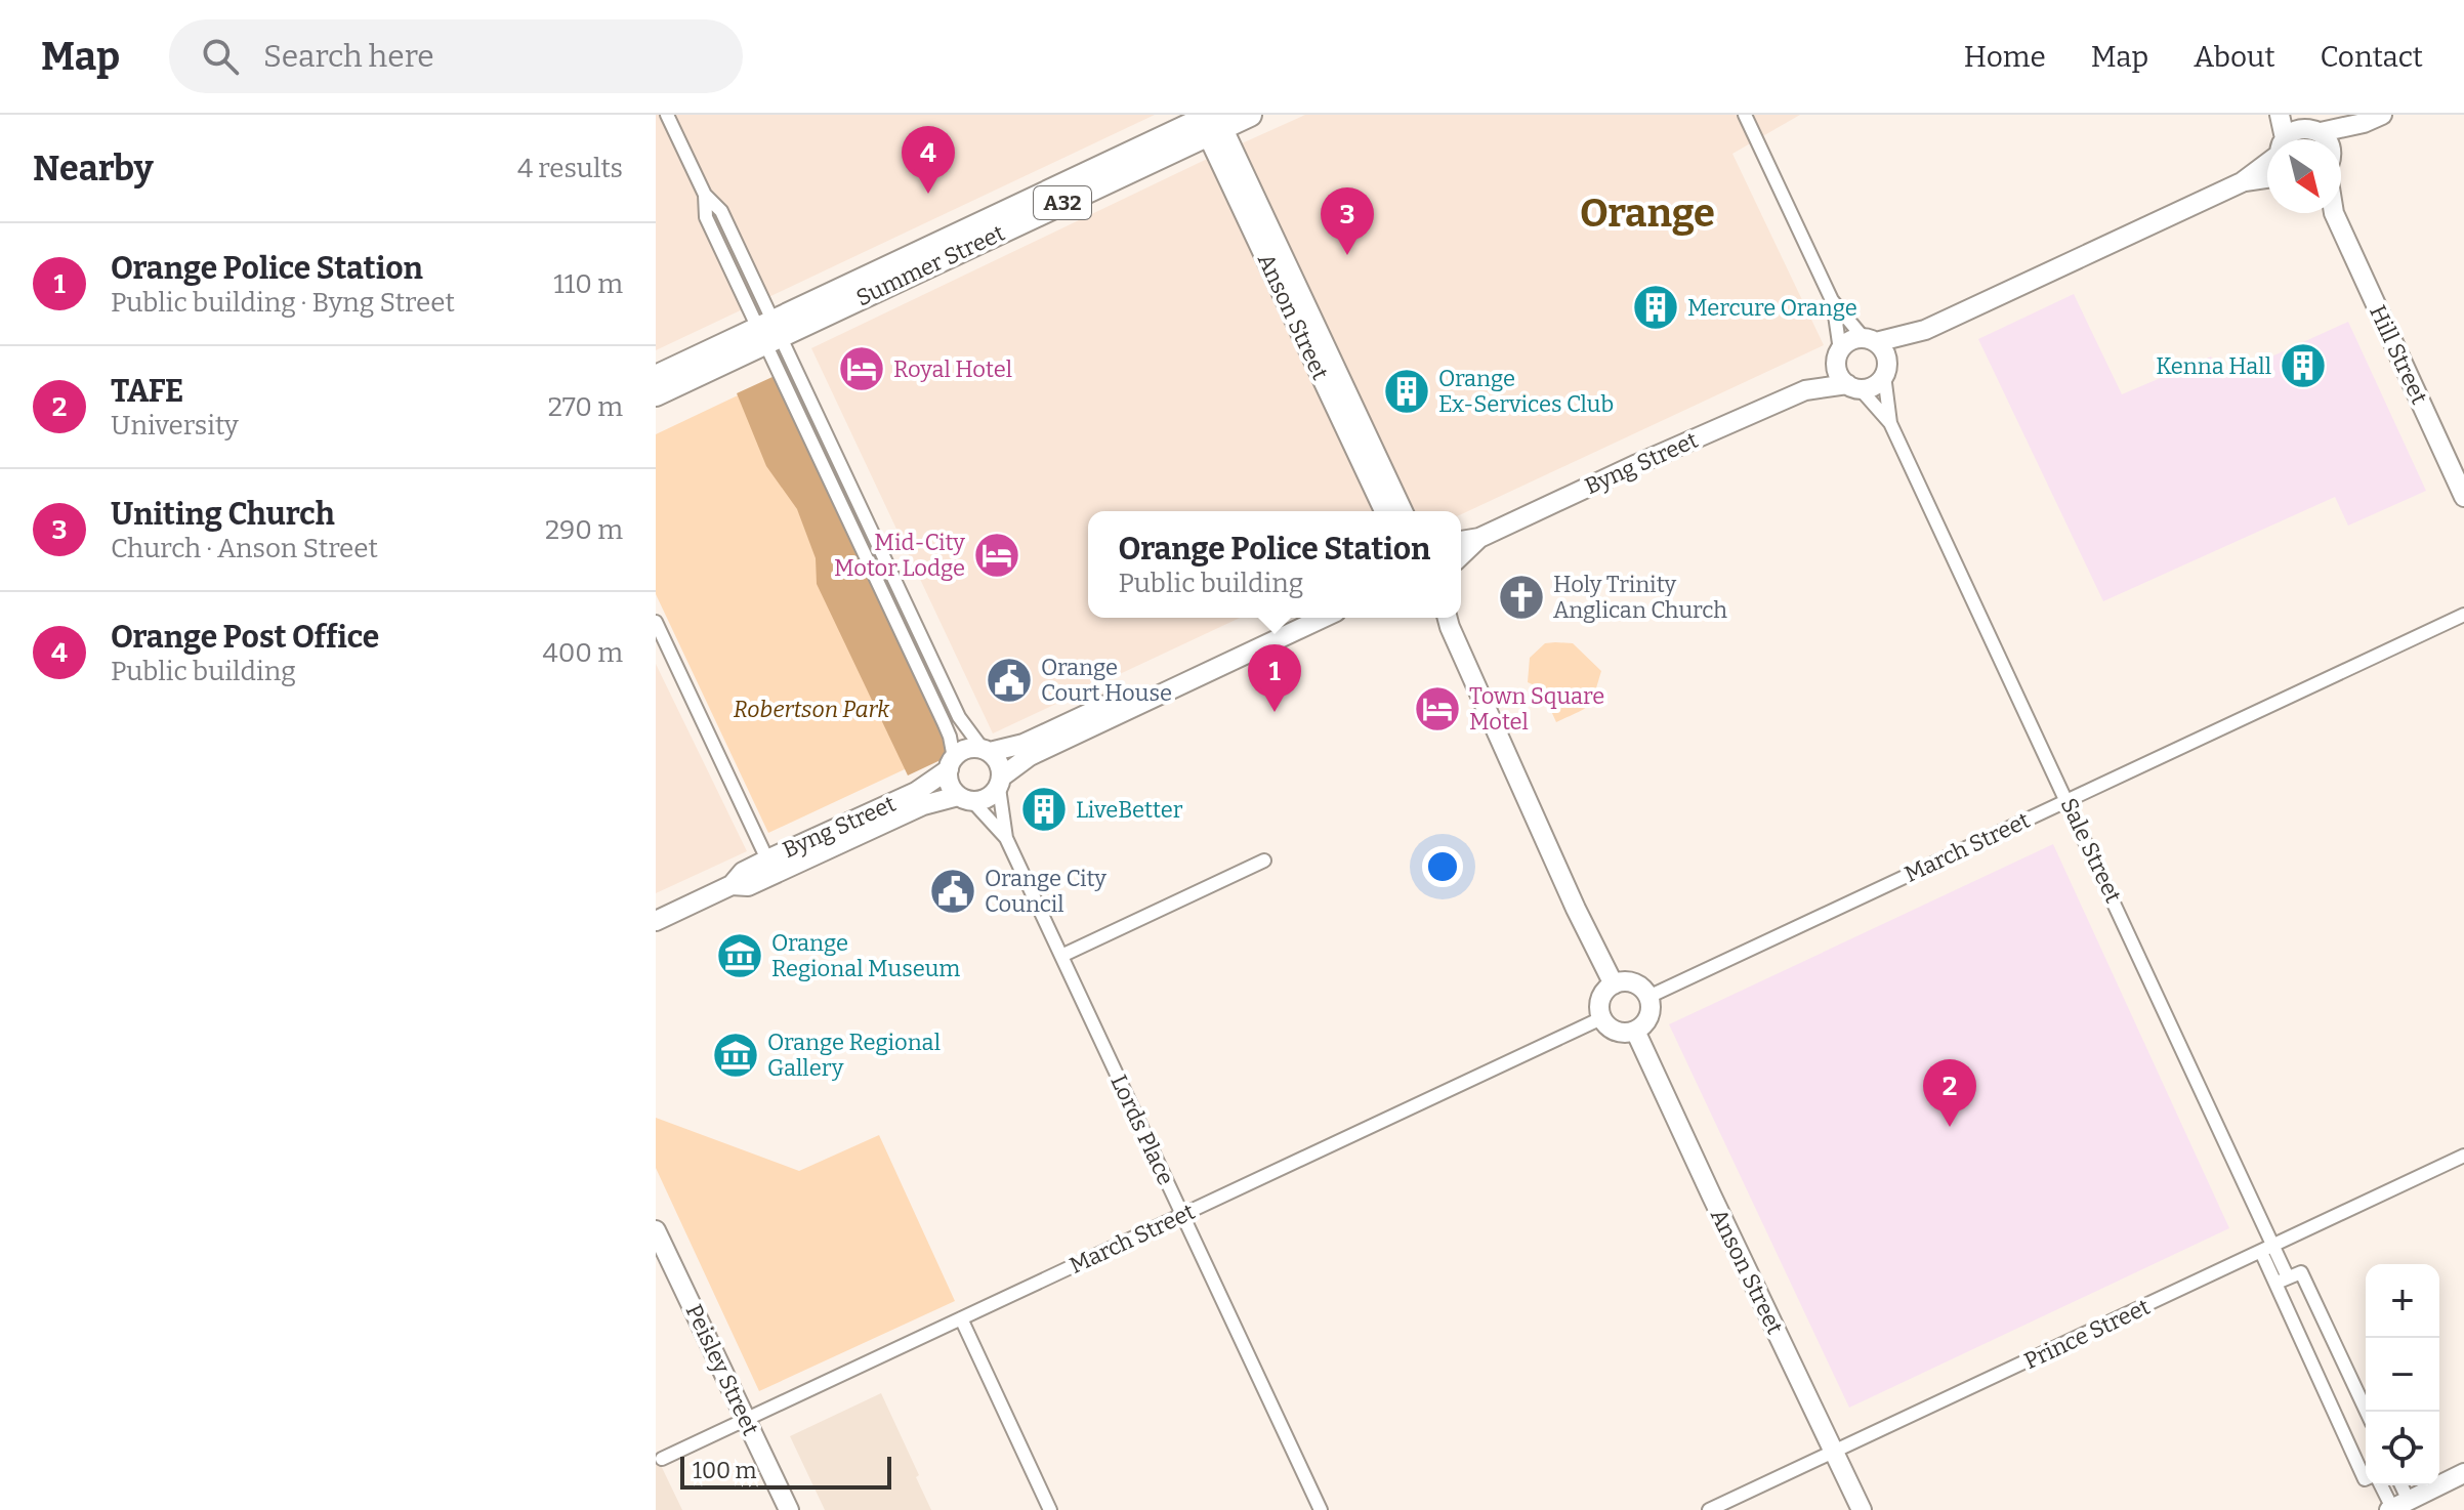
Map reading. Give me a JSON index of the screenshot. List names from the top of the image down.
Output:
{
  "streets": {
    "highway": ["A32", "Summer Street"],
    "street": [
      "Anson Street",
      "Hill Street",
      "Byng Street",
      "March Street",
      "Sale Street",
      "Lords Place",
      "Prince Street",
      "Peisley Street"
    ]
  },
  "crossings": [
    ["Summer Street", "Anson Street"],
    ["Anson Street", "March Street"],
    ["Anson Street", "Prince Street"],
    ["Byng Street", "Sale Street"],
    ["Byng Street", "Lords Place"],
    ["March Street", "Sale Street"],
    ["March Street", "Lords Place"],
    ["March Street", "Peisley Street"],
    ["Sale Street", "Prince Street"]
  ],
  "districts": ["Orange"],
  "parks": ["Robertson Park"],
  "places": {
    "building": [
      "Mercure Orange",
      "Kenna Hall",
      "Orange Ex-Services Club",
      "LiveBetter"
    ],
    "hotel": ["Royal Hotel", "Mid-City Motor Lodge", "Town Square Motel"],
    "church": ["Holy Trinity Anglican Church"],
    "public building": ["Orange Court House", "Orange City Council"],
    "museum": ["Orange Regional Museum", "Orange Regional Gallery"]
  },
  "scale_bar": "100 m",
  "north": "bottom right",
  "page": {
    "header": "Map",
    "search": "Search here",
    "nav": [
      "Home",
      "Map",
      "About",
      "Contact"
    ],
    "heading": ["Nearby", "4 results"],
    "pins": [
      "4",
      "3",
      "1",
      "2"
    ],
    "list": [
      {
        "mark": "1",
        "name": "Orange Police Station",
        "note": "Public building · Byng Street",
        "value": "110 m"
      },
      {
        "mark": "2",
        "name": "TAFE",
        "note": "University",
        "value": "270 m"
      },
      {
        "mark": "3",
        "name": "Uniting Church",
        "note": "Church · Anson Street",
        "value": "290 m"
      },
      {
        "mark": "4",
        "name": "Orange Post Office",
        "note": "Public building",
        "value": "400 m"
      }
    ],
    "popup": ["Orange Police Station", "Public building"],
    "map_buttons": ["+", "−"],
    "scale": "100 m"
  }
}
